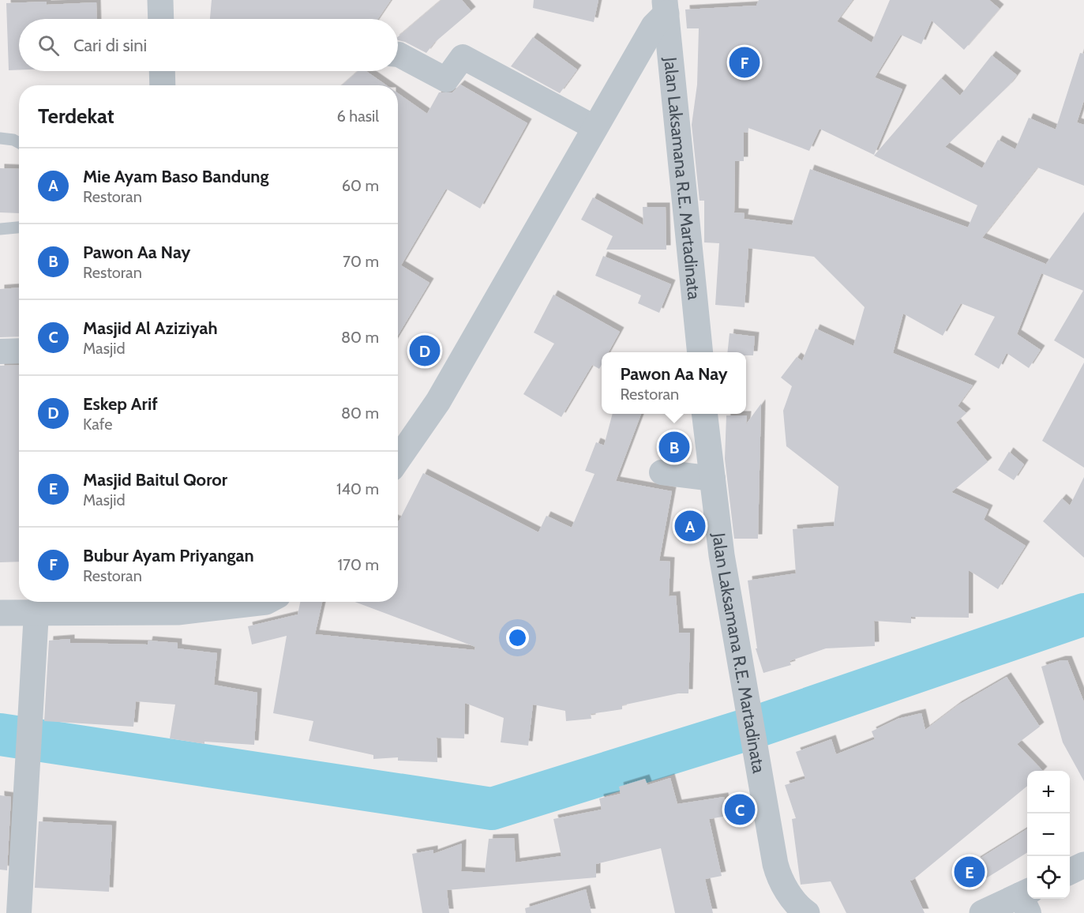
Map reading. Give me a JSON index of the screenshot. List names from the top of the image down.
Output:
{
  "streets": {
    "street": ["Jalan Laksamana R.E. Martadinata"]
  },
  "page": {
    "search": "Cari di sini",
    "pins": [
      "F",
      "D",
      "B",
      "A",
      "C",
      "E"
    ],
    "heading": ["Terdekat", "6 hasil"],
    "list": [
      {
        "mark": "A",
        "name": "Mie Ayam Baso Bandung",
        "note": "Restoran",
        "value": "60 m"
      },
      {
        "mark": "B",
        "name": "Pawon Aa Nay",
        "note": "Restoran",
        "value": "70 m"
      },
      {
        "mark": "C",
        "name": "Masjid Al Aziziyah",
        "note": "Masjid",
        "value": "80 m"
      },
      {
        "mark": "D",
        "name": "Eskep Arif",
        "note": "Kafe",
        "value": "80 m"
      },
      {
        "mark": "E",
        "name": "Masjid Baitul Qoror",
        "note": "Masjid",
        "value": "140 m"
      },
      {
        "mark": "F",
        "name": "Bubur Ayam Priyangan",
        "note": "Restoran",
        "value": "170 m"
      }
    ],
    "popup": ["Pawon Aa Nay", "Restoran"],
    "map_buttons": ["+", "−"]
  }
}
